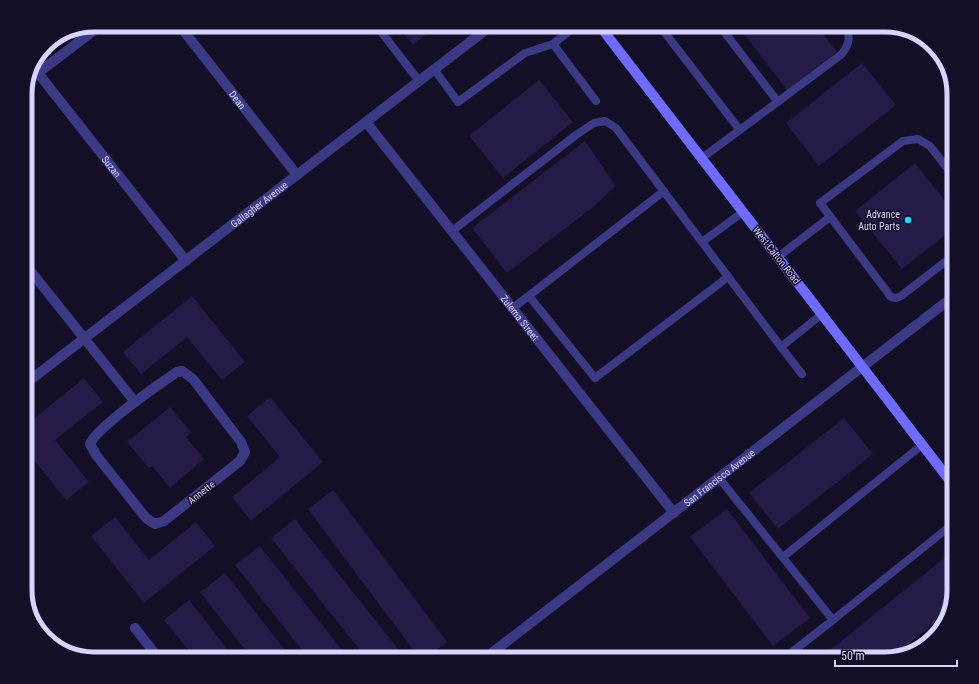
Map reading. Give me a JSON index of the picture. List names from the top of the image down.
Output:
{
  "streets": {
    "main road": ["West Calton Road"],
    "street": [
      "Dean",
      "Suzan",
      "Gallagher Avenue",
      "Zulema Street",
      "San Francisco Avenue",
      "Annette"
    ]
  },
  "crossings": [
    ["Dean", "Gallagher Avenue"],
    ["Suzan", "Gallagher Avenue"],
    ["Gallagher Avenue", "Zulema Street"],
    ["West Calton Road", "San Francisco Avenue"],
    ["Zulema Street", "San Francisco Avenue"]
  ],
  "places": ["Advance Auto Parts"],
  "scale_bar": "50 m"
}
